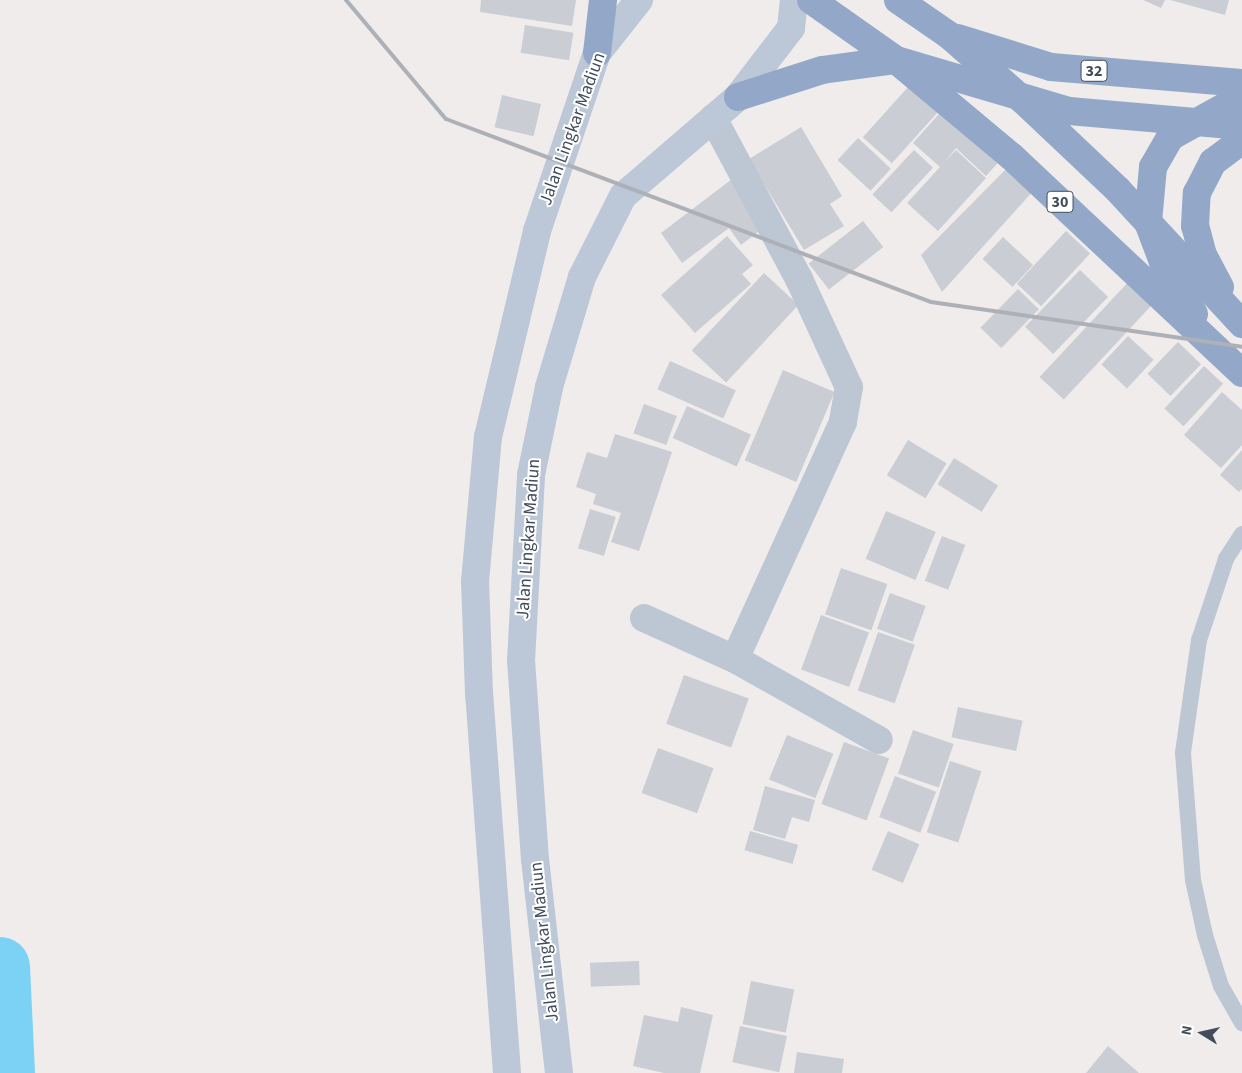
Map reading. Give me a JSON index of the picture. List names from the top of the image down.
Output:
{
  "streets": {
    "highway": ["32", "30"],
    "main road": ["Jalan Lingkar Madiun"]
  },
  "crossings": [
    ["32", "30"]
  ],
  "north": "left"
}
